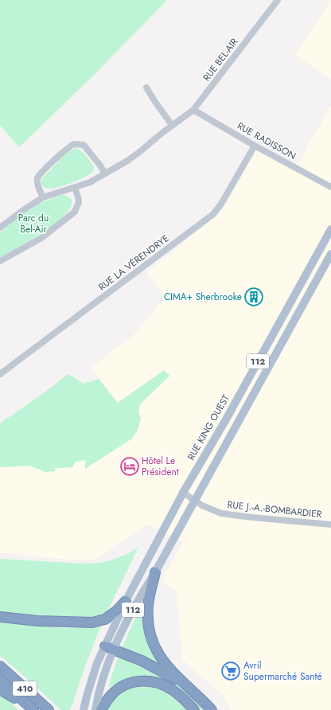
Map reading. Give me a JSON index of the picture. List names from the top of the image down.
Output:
{
  "streets": {
    "highway": ["410"],
    "main road": ["112", "RUE KING OUEST"],
    "street": [
      "RUE BEL-AIR",
      "RUE RADISSON",
      "RUE LA VÉRENDRYE",
      "RUE J.-A.-BOMBARDIER"
    ]
  },
  "crossings": [
    ["RUE BEL-AIR", "RUE RADISSON"],
    ["RUE RADISSON", "RUE LA VÉRENDRYE"],
    ["RUE KING OUEST", "RUE J.-A.-BOMBARDIER"]
  ],
  "parks": ["Parc du Bel-Air"],
  "places": {
    "building": ["CIMA+ Sherbrooke"],
    "hotel": ["Hôtel Le Président"],
    "supermarket": ["Avril Supermarché Santé"]
  }
}
